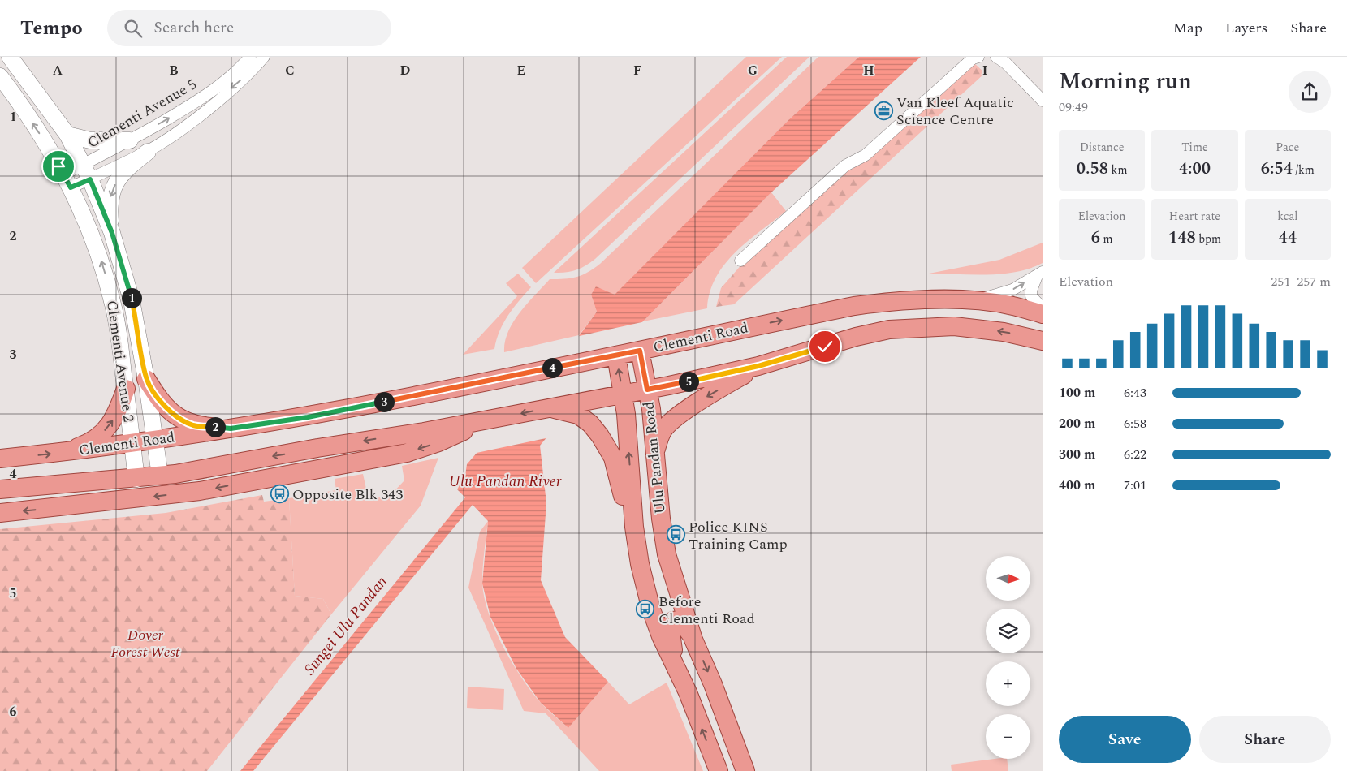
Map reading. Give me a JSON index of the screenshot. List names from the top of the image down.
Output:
{
  "streets": {
    "main road": ["Clementi Road", "Clementi Avenue 2", "Ulu Pandan Road"],
    "street": ["Clementi Avenue 5"]
  },
  "crossings": [
    ["Clementi Avenue 5", "Clementi Avenue 2"],
    ["Clementi Road", "Clementi Avenue 2"],
    ["Clementi Road", "Ulu Pandan Road"]
  ],
  "water": ["Ulu Pandan River", "Sungei Ulu Pandan"],
  "parks": ["Dover Forest West"],
  "places": {
    "office": ["Van Kleef Aquatic Science Centre"],
    "bus stop": ["Opposite Blk 343", "Police KINS Training Camp", "Before Clementi Road"]
  },
  "north": "right",
  "page": {
    "header": "Tempo",
    "search": "Search here",
    "nav": ["Map", "Layers", "Share"],
    "heading": ["Morning run", "09:49"],
    "stats": [
      ["Distance", "0.58 km"],
      ["Time", "4:00"],
      ["Pace", "6:54 /km"],
      ["Elevation", "6 m"],
      ["Heart rate", "148 bpm"],
      ["kcal", "44"]
    ],
    "chart": ["Elevation", "251–257 m"],
    "pins": [
      "1",
      "4",
      "5",
      "3",
      "2"
    ],
    "list": [
      {
        "name": "100 m",
        "note": "6:43"
      },
      {
        "name": "200 m",
        "note": "6:58"
      },
      {
        "name": "300 m",
        "note": "6:22"
      },
      {
        "name": "400 m",
        "note": "7:01"
      }
    ],
    "map_buttons": ["+", "−"],
    "buttons": ["Save", "Share"]
  },
  "grid": {
    "columns": [
      "A",
      "B",
      "C",
      "D",
      "E",
      "F",
      "G",
      "H",
      "I"
    ],
    "rows": [
      "1",
      "2",
      "3",
      "4",
      "5",
      "6"
    ]
  }
}
